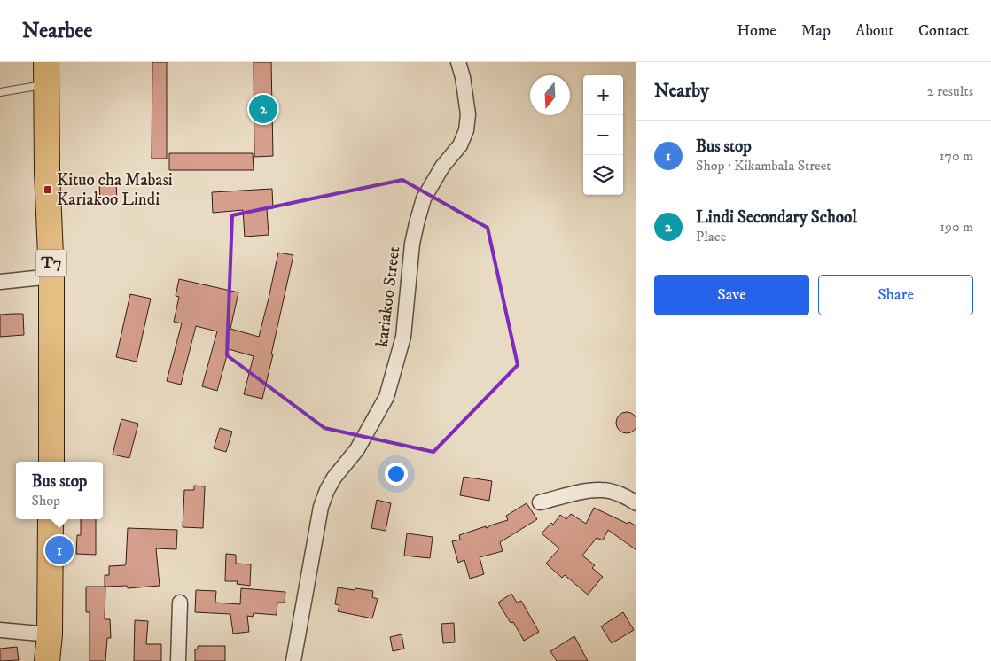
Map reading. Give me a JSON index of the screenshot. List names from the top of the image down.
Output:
{
  "streets": {
    "highway": ["T7"],
    "street": ["kariakoo Street"]
  },
  "places": {
    "transit": ["Kituo cha Mabasi Kariakoo Lindi"]
  },
  "north": "bottom",
  "page": {
    "header": "Nearbee",
    "nav": [
      "Home",
      "Map",
      "About",
      "Contact"
    ],
    "heading": ["Nearby", "2 results"],
    "map_buttons": ["+", "−"],
    "pins": ["2", "1"],
    "list": [
      {
        "mark": "1",
        "name": "Bus stop",
        "note": "Shop · Kikambala Street",
        "value": "170 m"
      },
      {
        "mark": "2",
        "name": "Lindi Secondary School",
        "note": "Place",
        "value": "190 m"
      }
    ],
    "buttons": ["Save", "Share"],
    "popup": ["Bus stop", "Shop"]
  }
}
